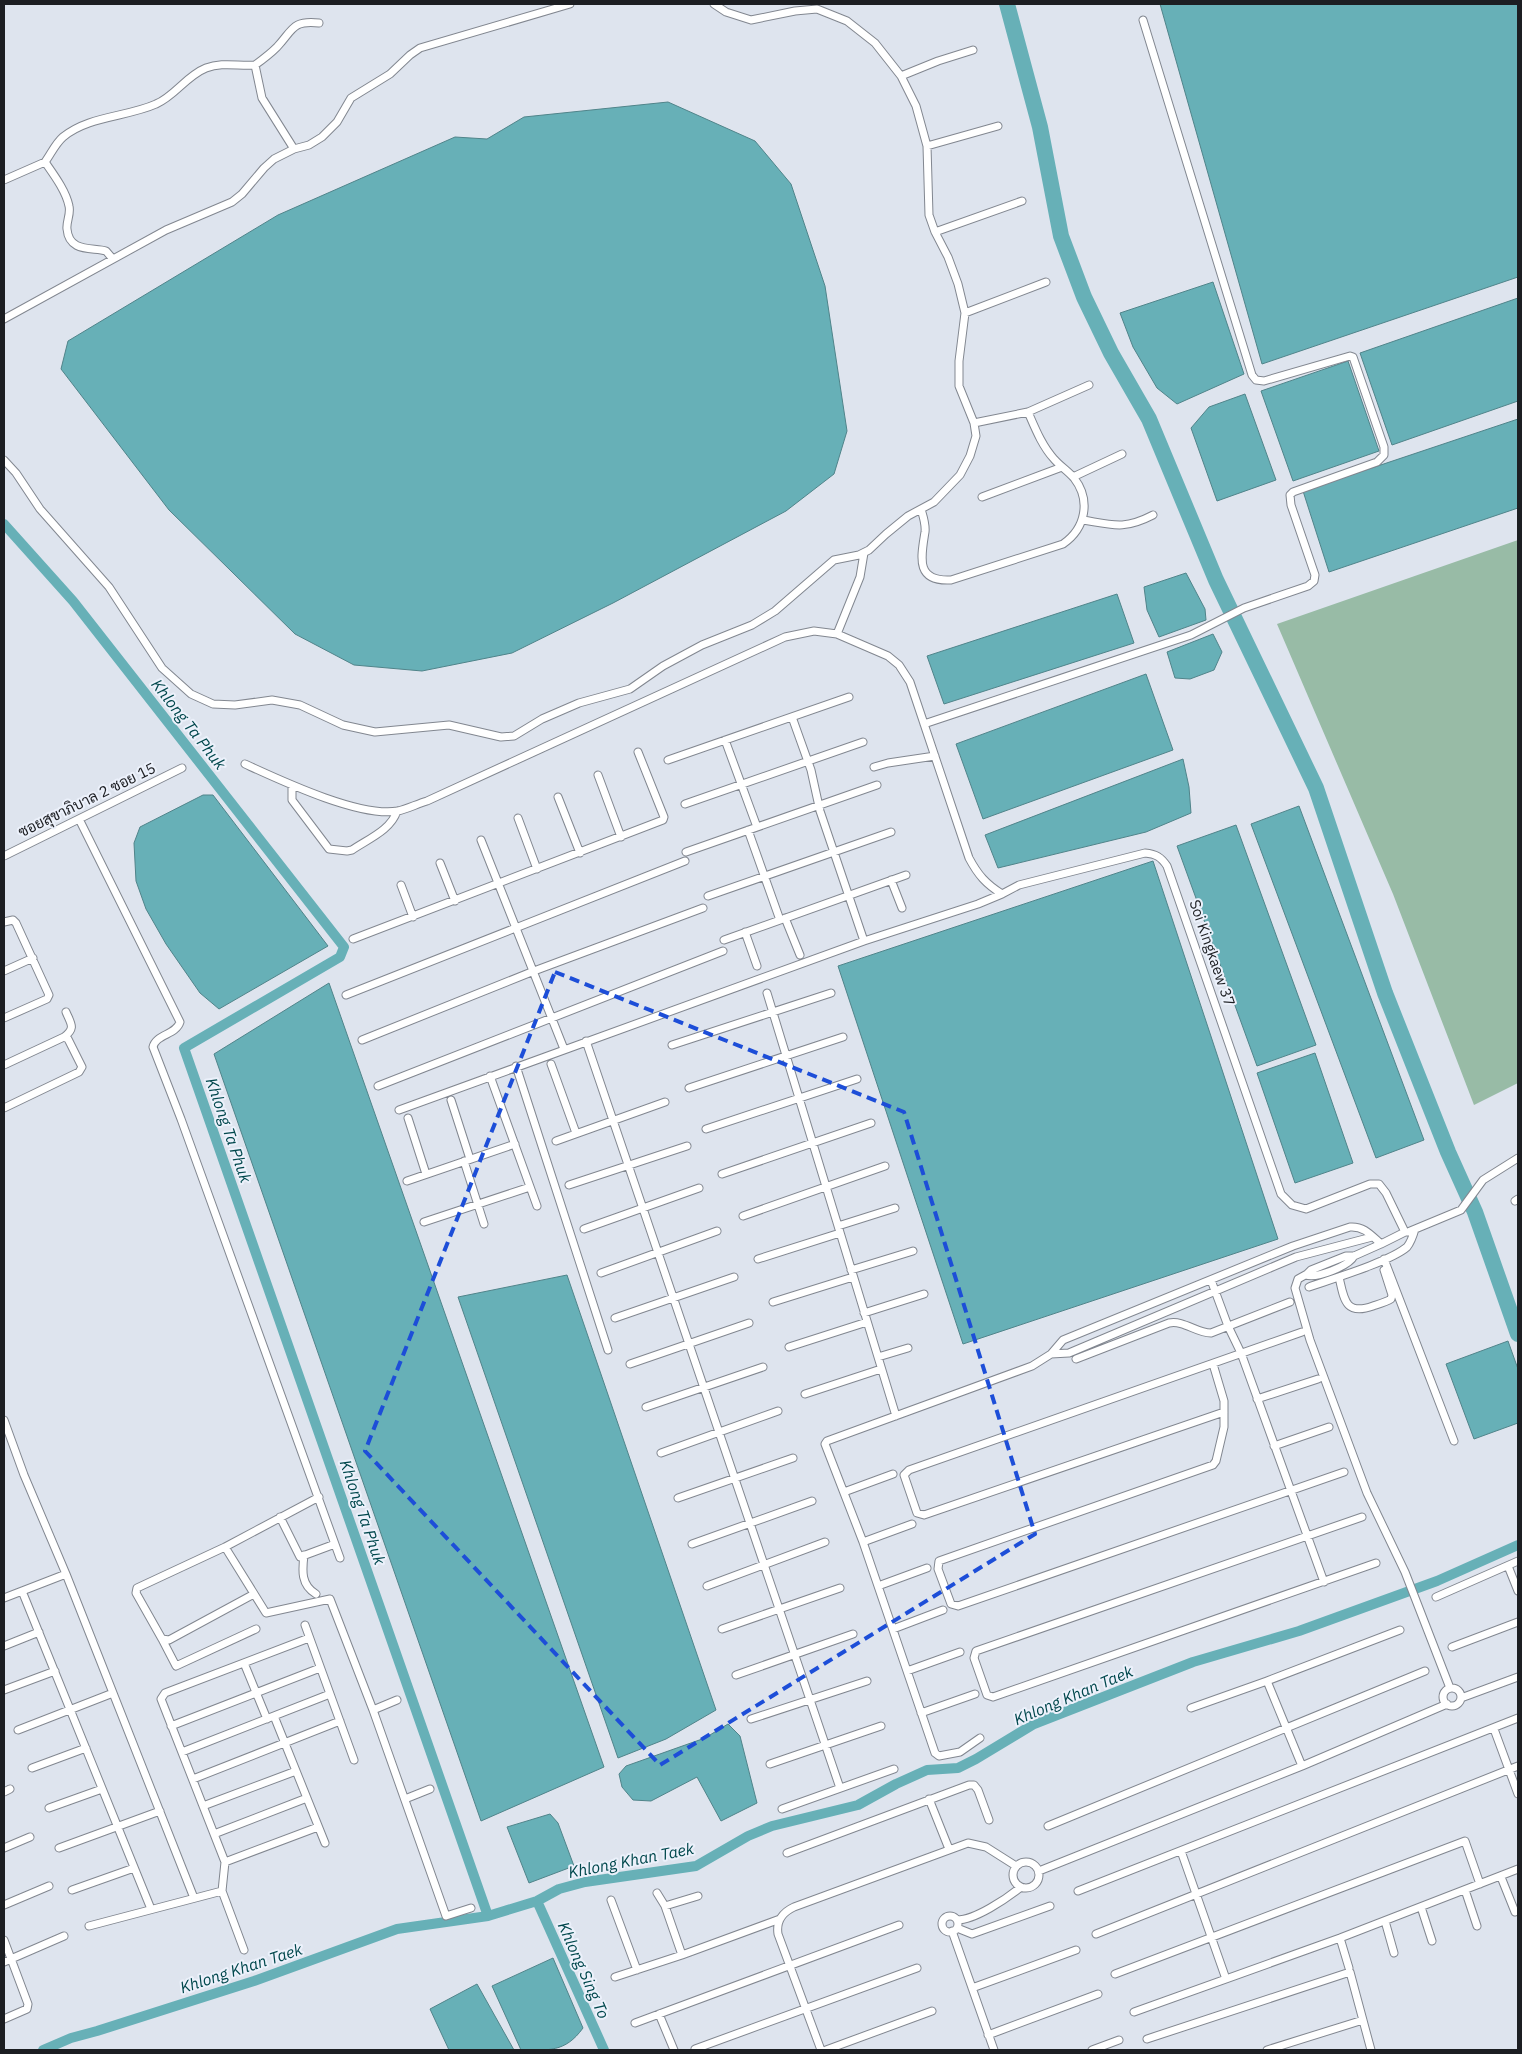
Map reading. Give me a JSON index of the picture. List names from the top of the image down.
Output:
{
  "streets": {
    "street": ["ซอยสุขาภิบาล 2 ซอย 15", "Soi Kingkaew 37"]
  },
  "water": ["Khlong Ta Phuk", "Khlong Khan Taek", "Khlong Sing To"]
}
